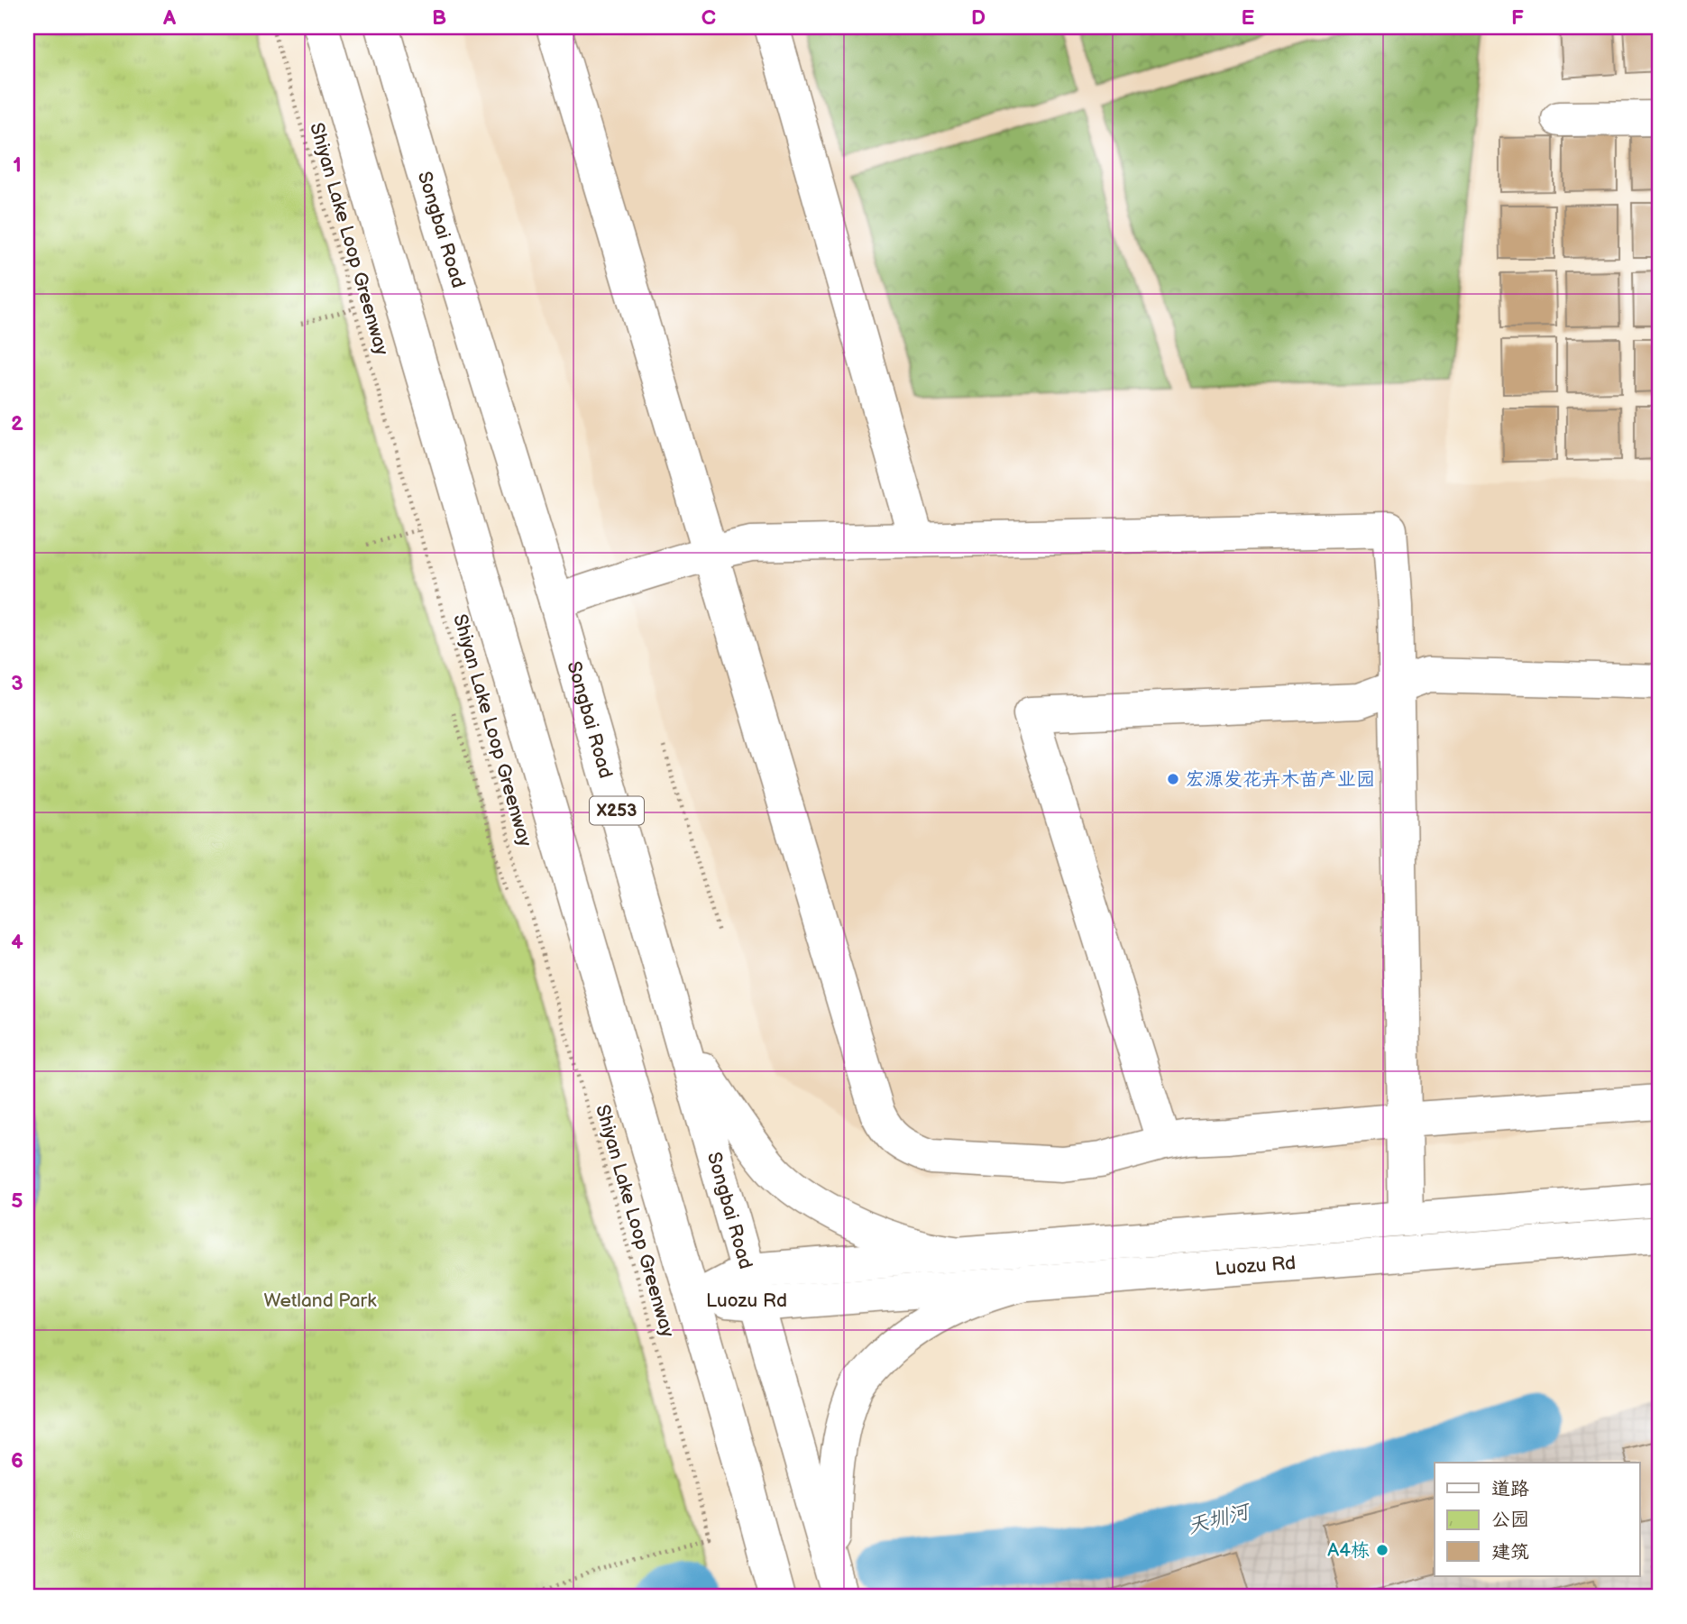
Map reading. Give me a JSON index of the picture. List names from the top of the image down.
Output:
{
  "streets": {
    "main road": ["Songbai Road", "X253", "Luozu Rd"],
    "path": ["Shiyan Lake Loop Greenway"]
  },
  "crossings": [
    ["Songbai Road", "Luozu Rd"]
  ],
  "water": ["天圳河"],
  "parks": ["Wetland Park"],
  "places": ["宏源发花卉木苗产业园", "A4栋"],
  "legend": ["道路", "公园", "建筑"],
  "grid": {
    "columns": [
      "A",
      "B",
      "C",
      "D",
      "E",
      "F"
    ],
    "rows": [
      "1",
      "2",
      "3",
      "4",
      "5",
      "6"
    ]
  }
}
